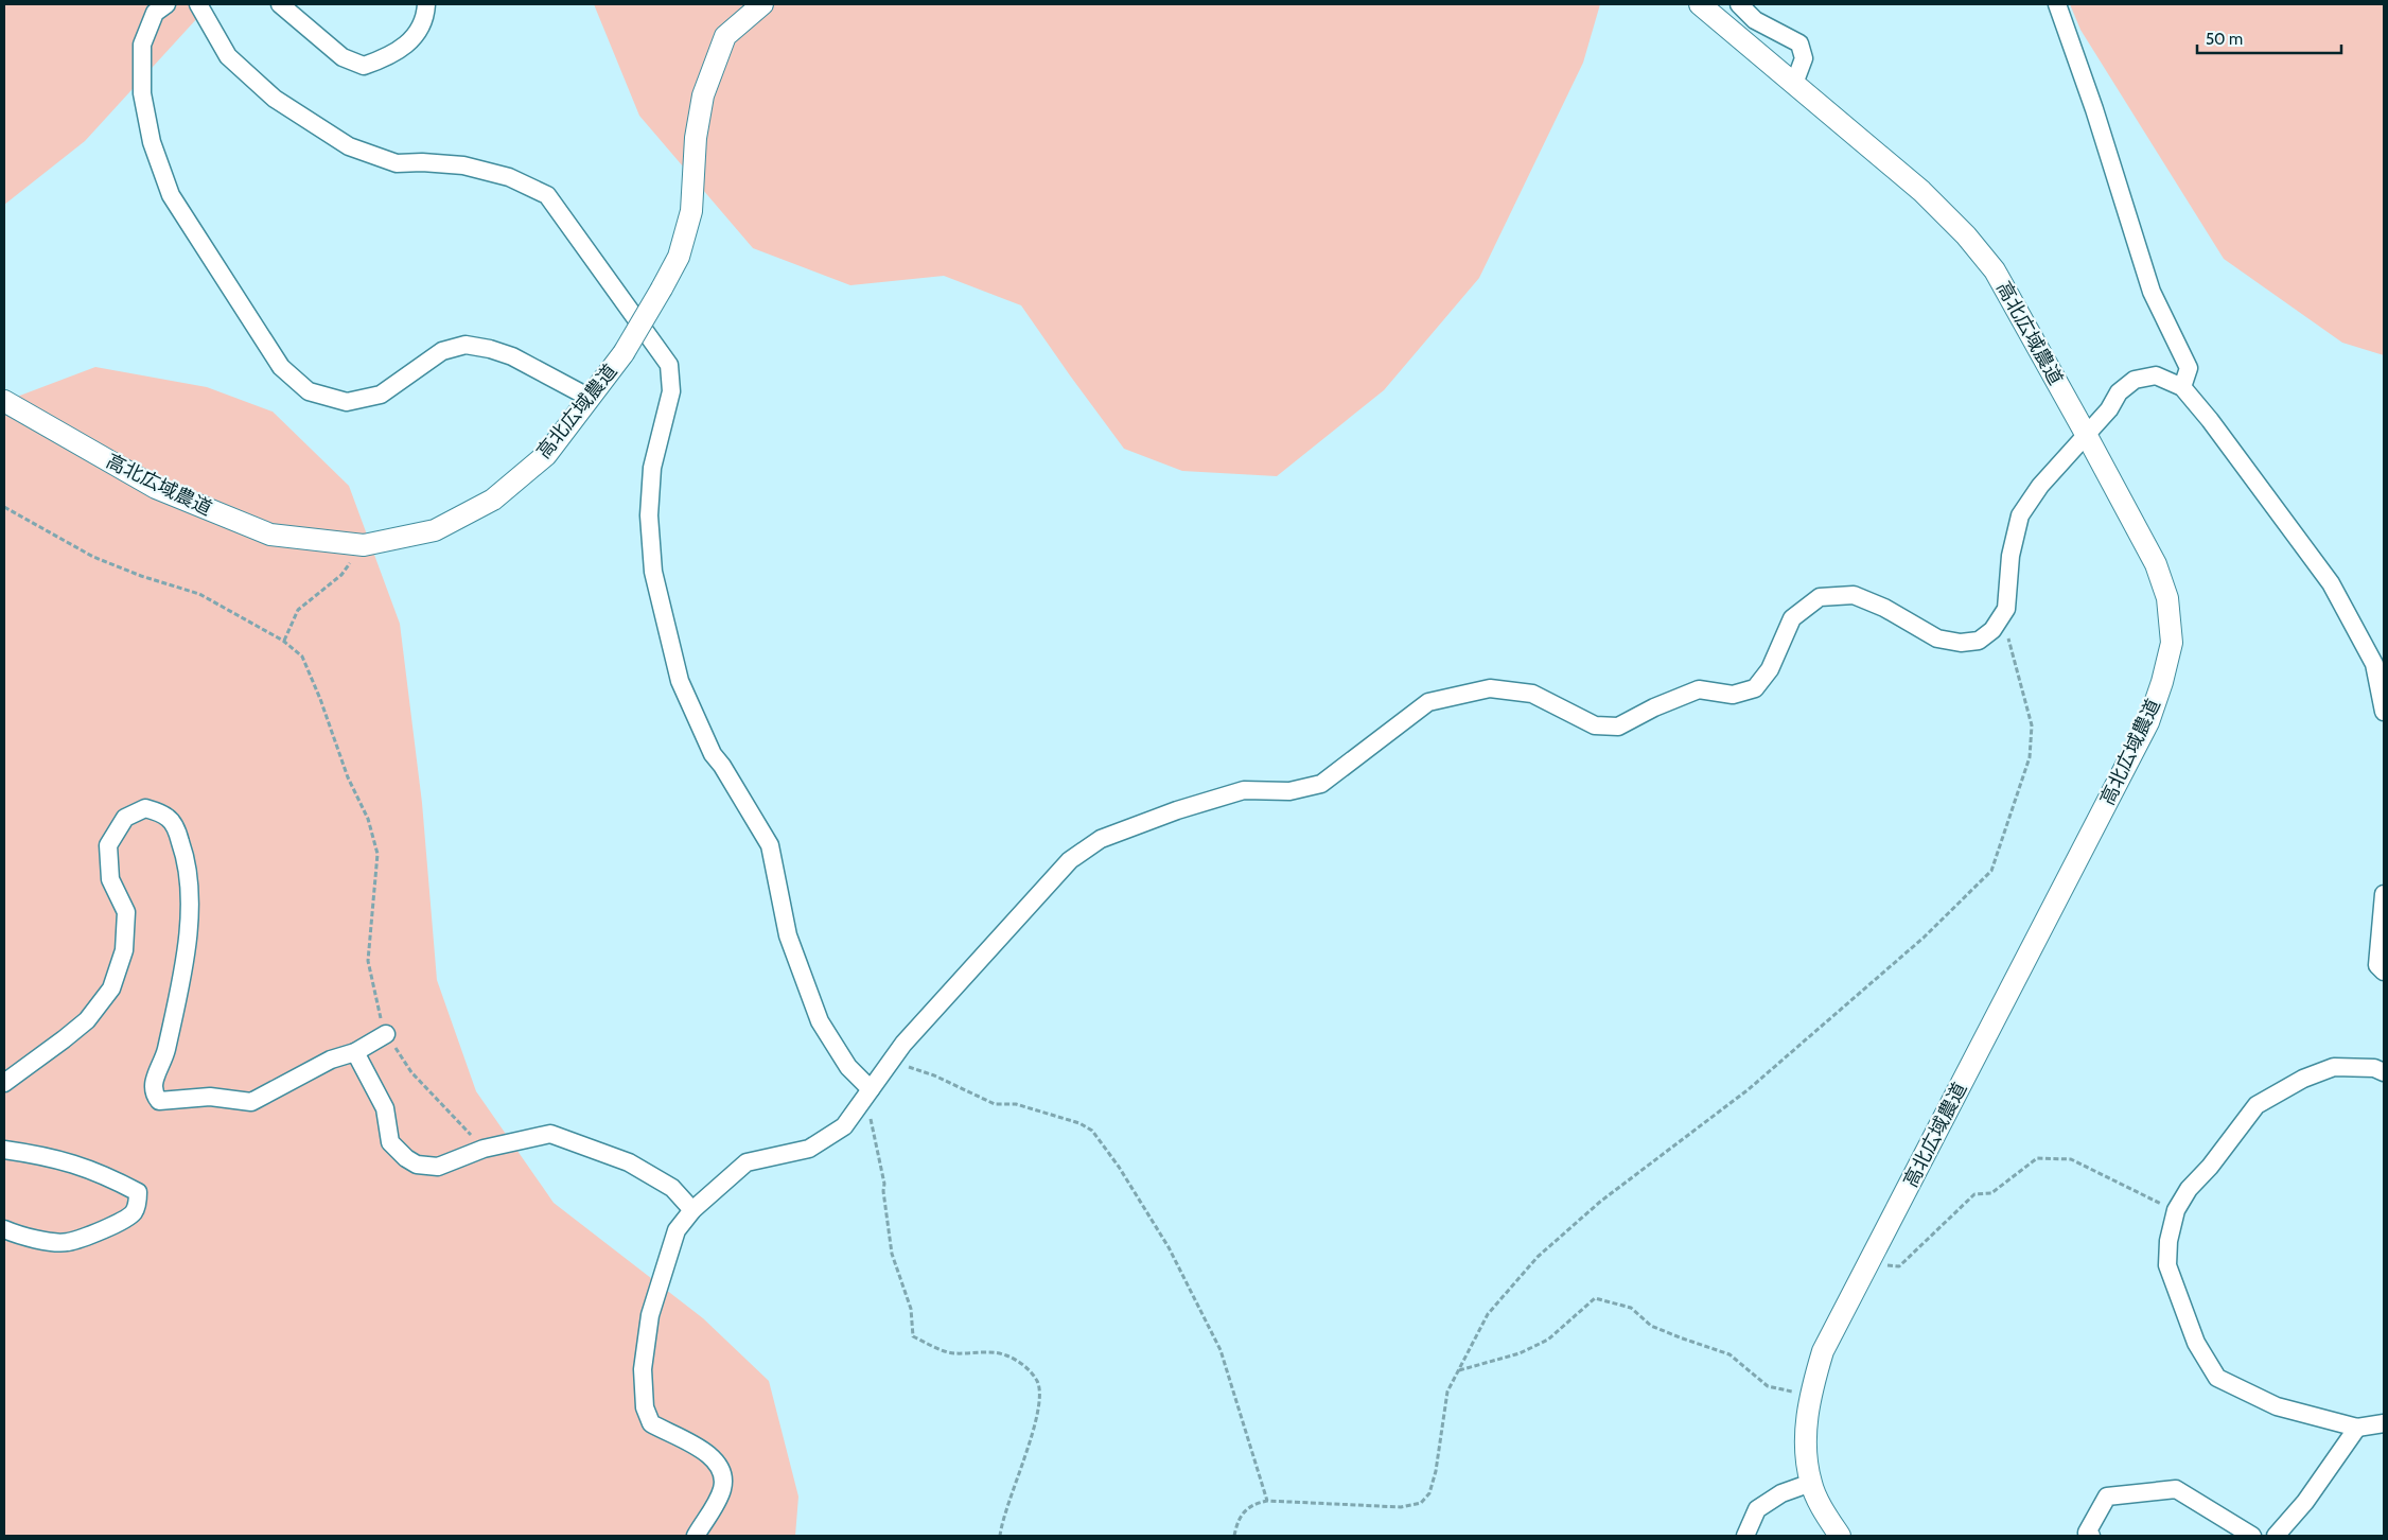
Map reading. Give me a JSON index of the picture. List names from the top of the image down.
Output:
{
  "streets": {
    "street": ["高北広域農道"]
  },
  "scale_bar": "50 m"
}
